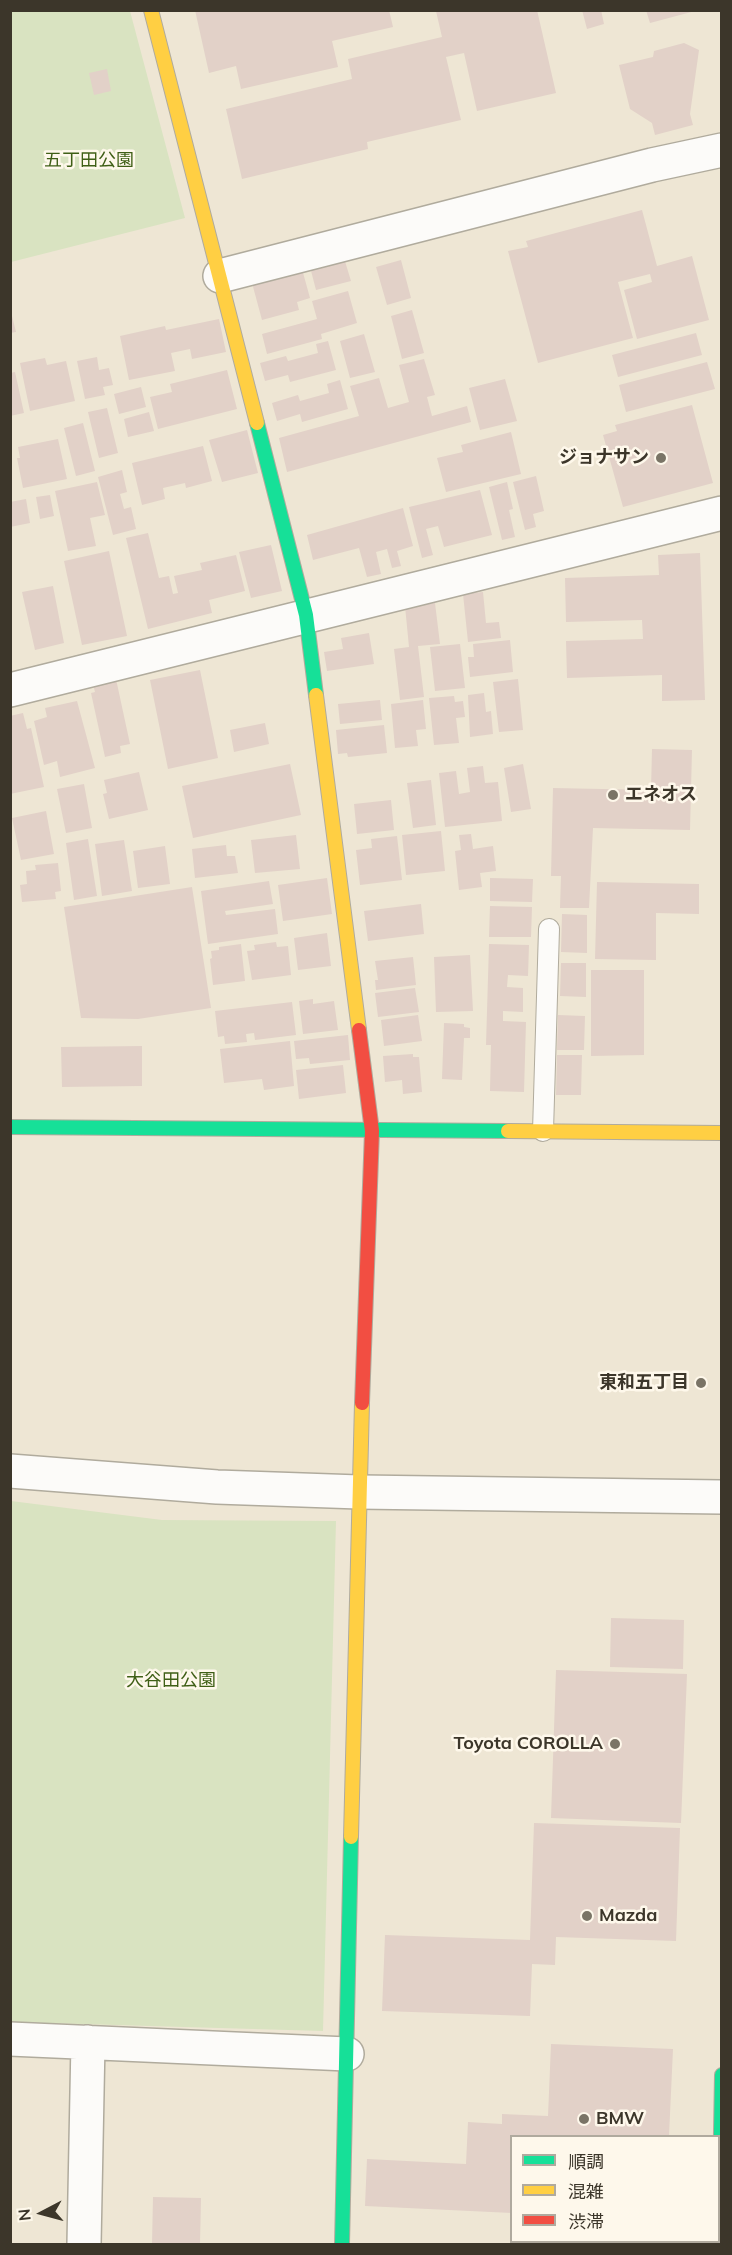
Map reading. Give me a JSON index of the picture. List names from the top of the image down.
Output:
{
  "parks": ["五丁田公園", "大谷田公園"],
  "places": [
    "ジョナサン",
    "エネオス",
    "東和五丁目",
    "Toyota COROLLA",
    "Mazda",
    "BMW"
  ],
  "legend": ["順調", "混雑", "渋滞"],
  "north": "left"
}
